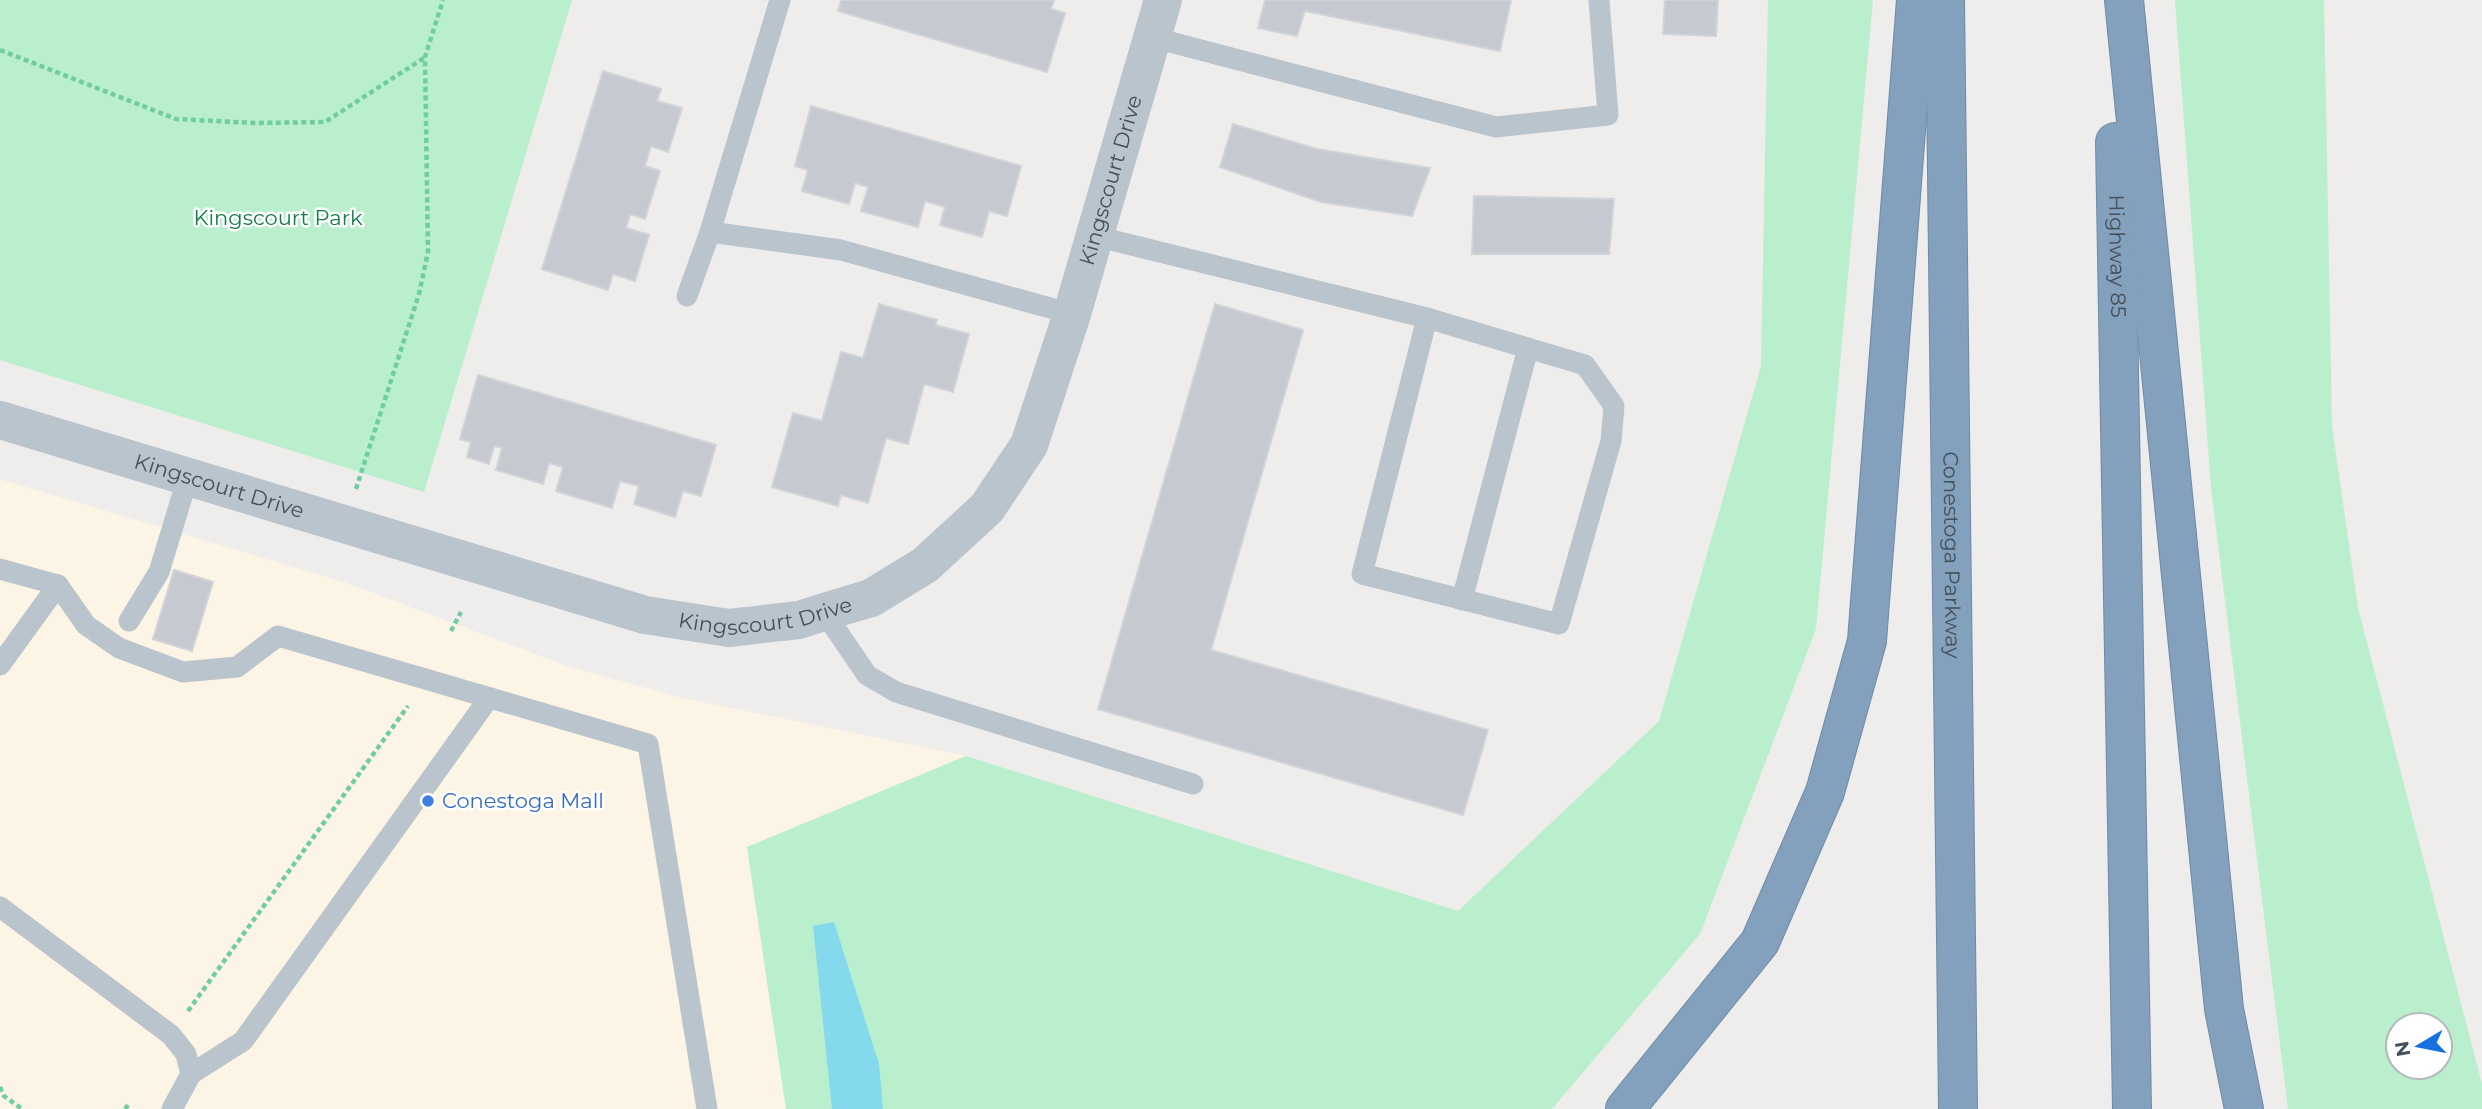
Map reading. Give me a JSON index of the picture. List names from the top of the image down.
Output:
{
  "streets": {
    "highway": ["Highway 85", "Conestoga Parkway"],
    "street": ["Kingscourt Drive"]
  },
  "parks": ["Kingscourt Park"],
  "places": ["Conestoga Mall"],
  "north": "left"
}
